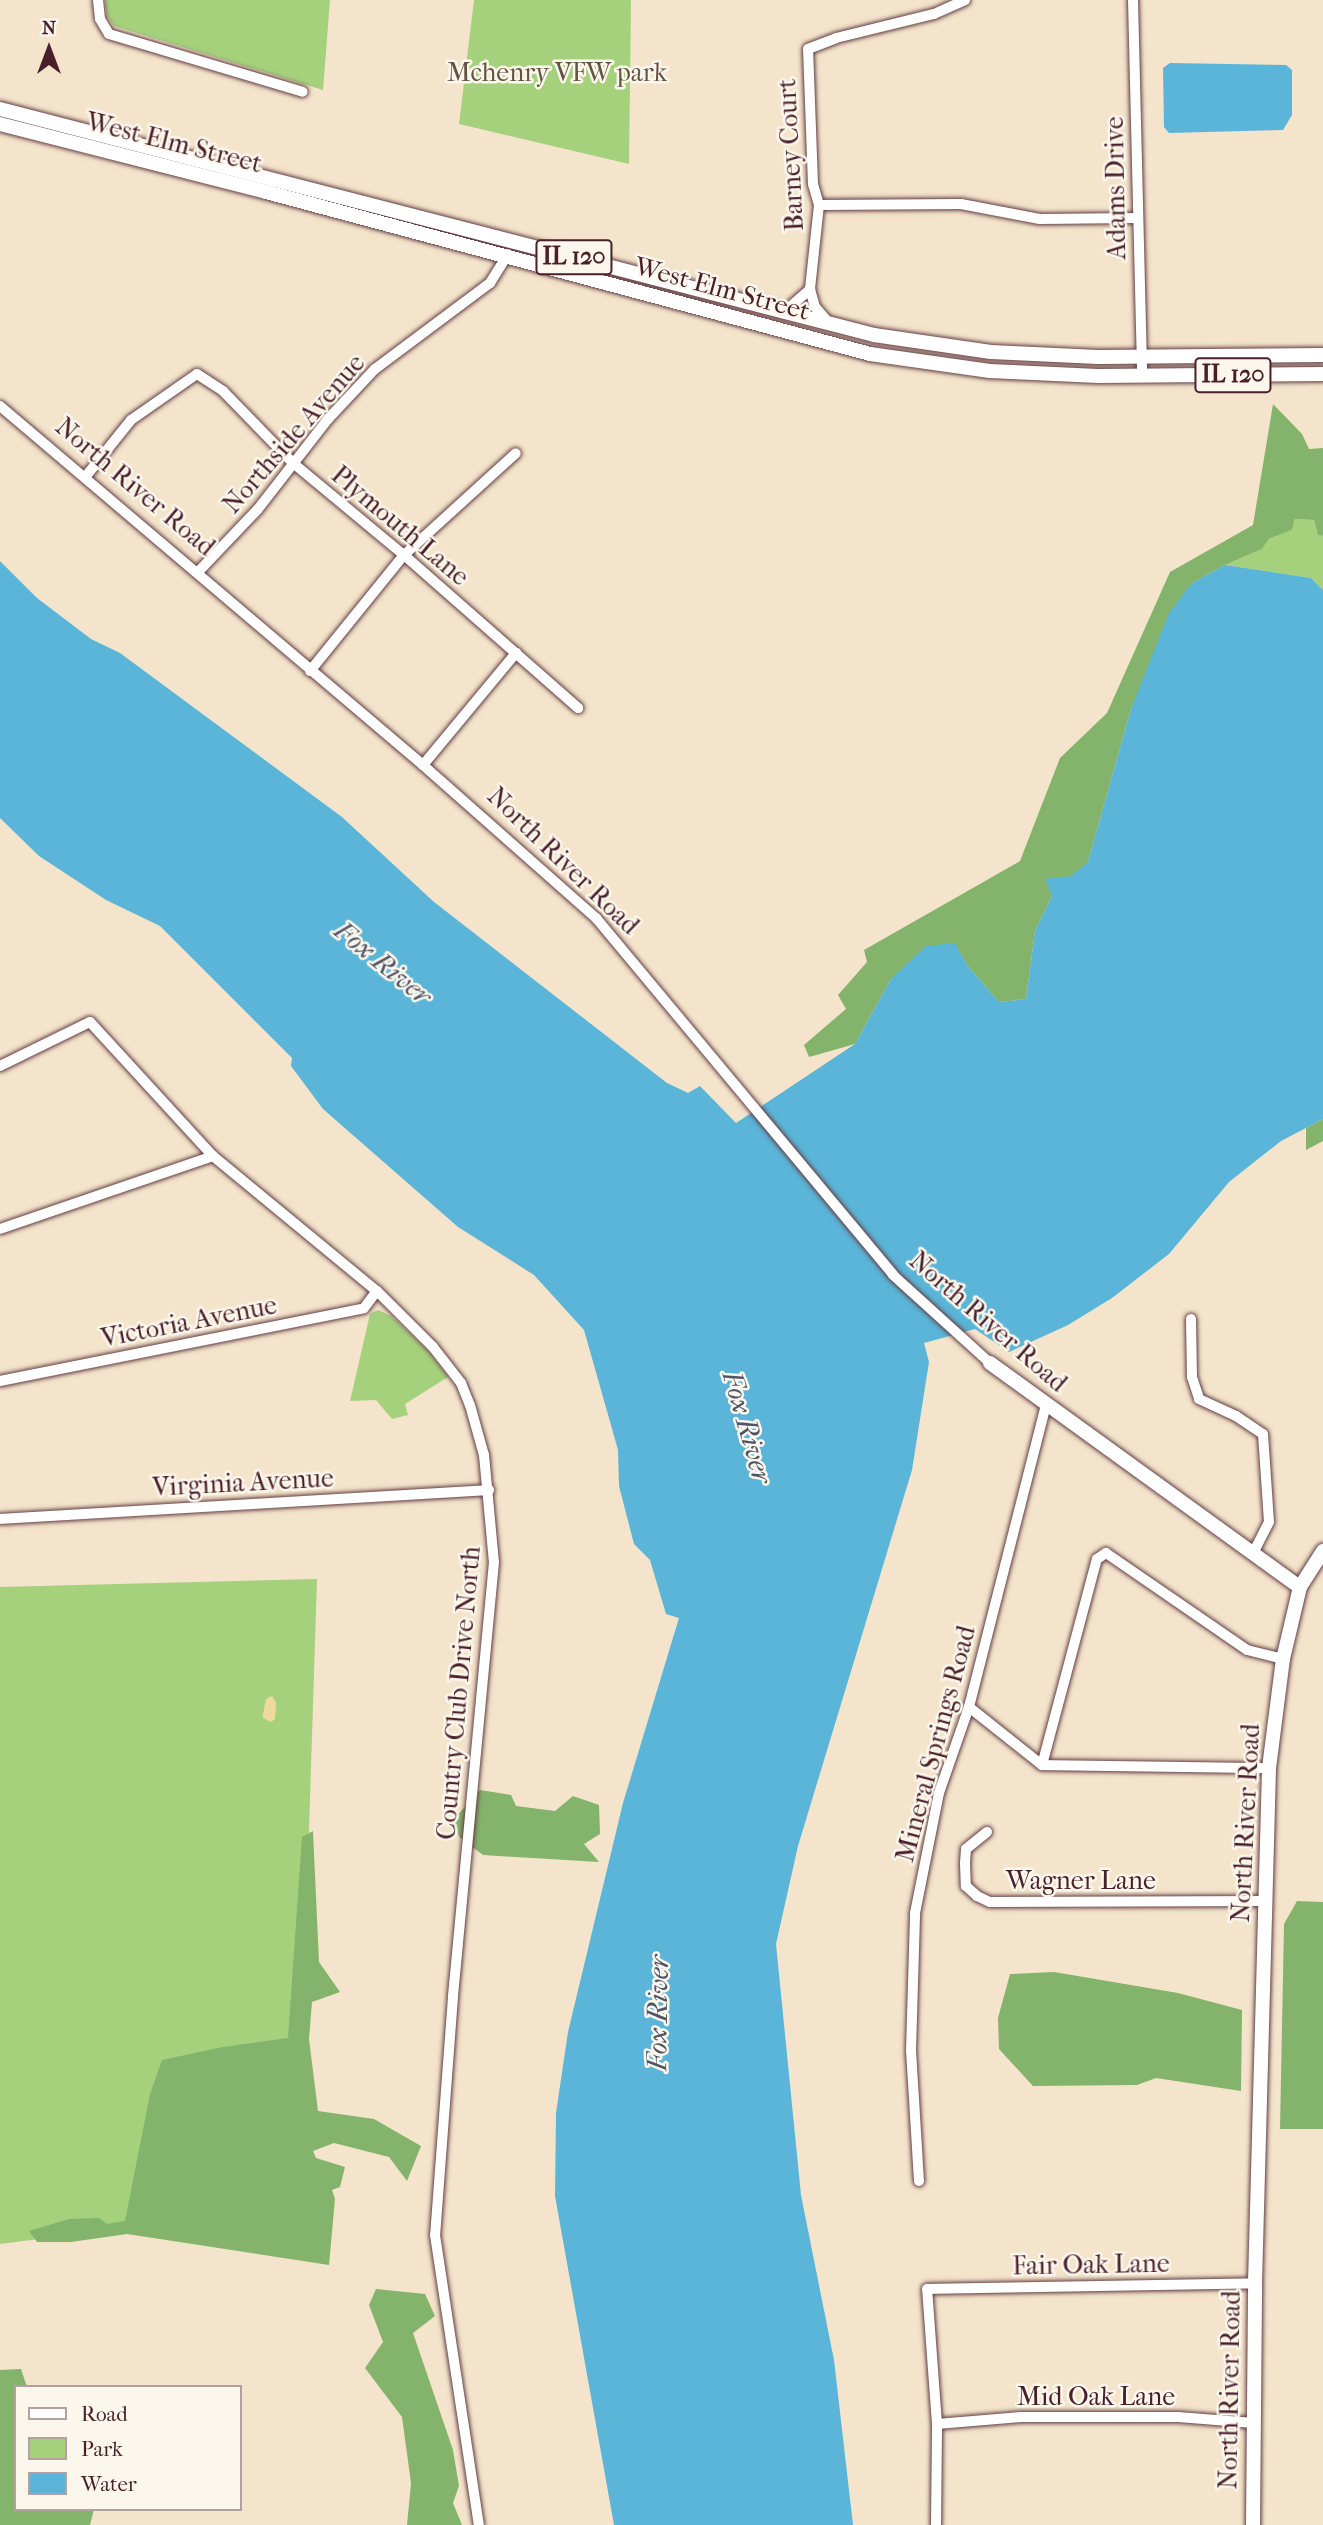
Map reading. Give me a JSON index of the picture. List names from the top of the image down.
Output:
{
  "streets": {
    "main road": ["West Elm Street", "IL 120", "North River Road"],
    "street": [
      "Barney Court",
      "Adams Drive",
      "Northside Avenue",
      "Plymouth Lane",
      "Victoria Avenue",
      "Virginia Avenue",
      "Country Club Drive North",
      "Mineral Springs Road",
      "Wagner Lane",
      "Fair Oak Lane",
      "Mid Oak Lane"
    ]
  },
  "crossings": [
    ["West Elm Street", "Adams Drive"],
    ["West Elm Street", "Northside Avenue"],
    ["Northside Avenue", "North River Road"],
    ["Northside Avenue", "Plymouth Lane"],
    ["North River Road", "Plymouth Lane"],
    ["North River Road", "Mineral Springs Road"],
    ["North River Road", "Wagner Lane"],
    ["North River Road", "Fair Oak Lane"],
    ["North River Road", "Mid Oak Lane"],
    ["Victoria Avenue", "Country Club Drive North"],
    ["Virginia Avenue", "Country Club Drive North"],
    ["Fair Oak Lane", "Mid Oak Lane"]
  ],
  "water": ["Fox River"],
  "parks": ["Mchenry VFW park"],
  "legend": ["Road", "Park", "Water"],
  "north": "top"
}
